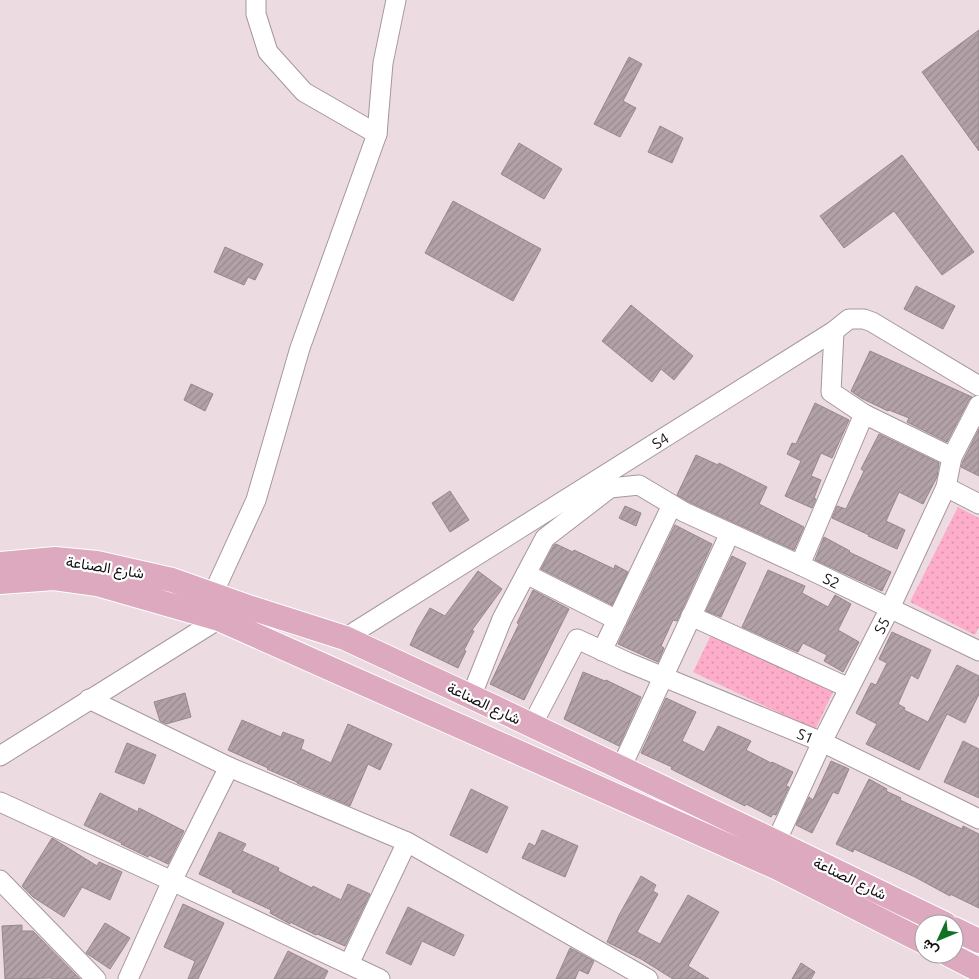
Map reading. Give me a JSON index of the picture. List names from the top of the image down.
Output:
{
  "streets": {
    "main road": ["شارع الصناعة"],
    "street": [
      "S4",
      "S2",
      "S5",
      "S1"
    ]
  },
  "crossings": [
    ["S4", "شارع الصناعة"],
    ["شارع الصناعة", "S2"],
    ["شارع الصناعة", "S5"],
    ["شارع الصناعة", "S1"],
    ["S2", "S5"],
    ["S5", "S1"]
  ],
  "north": "bottom left"
}
